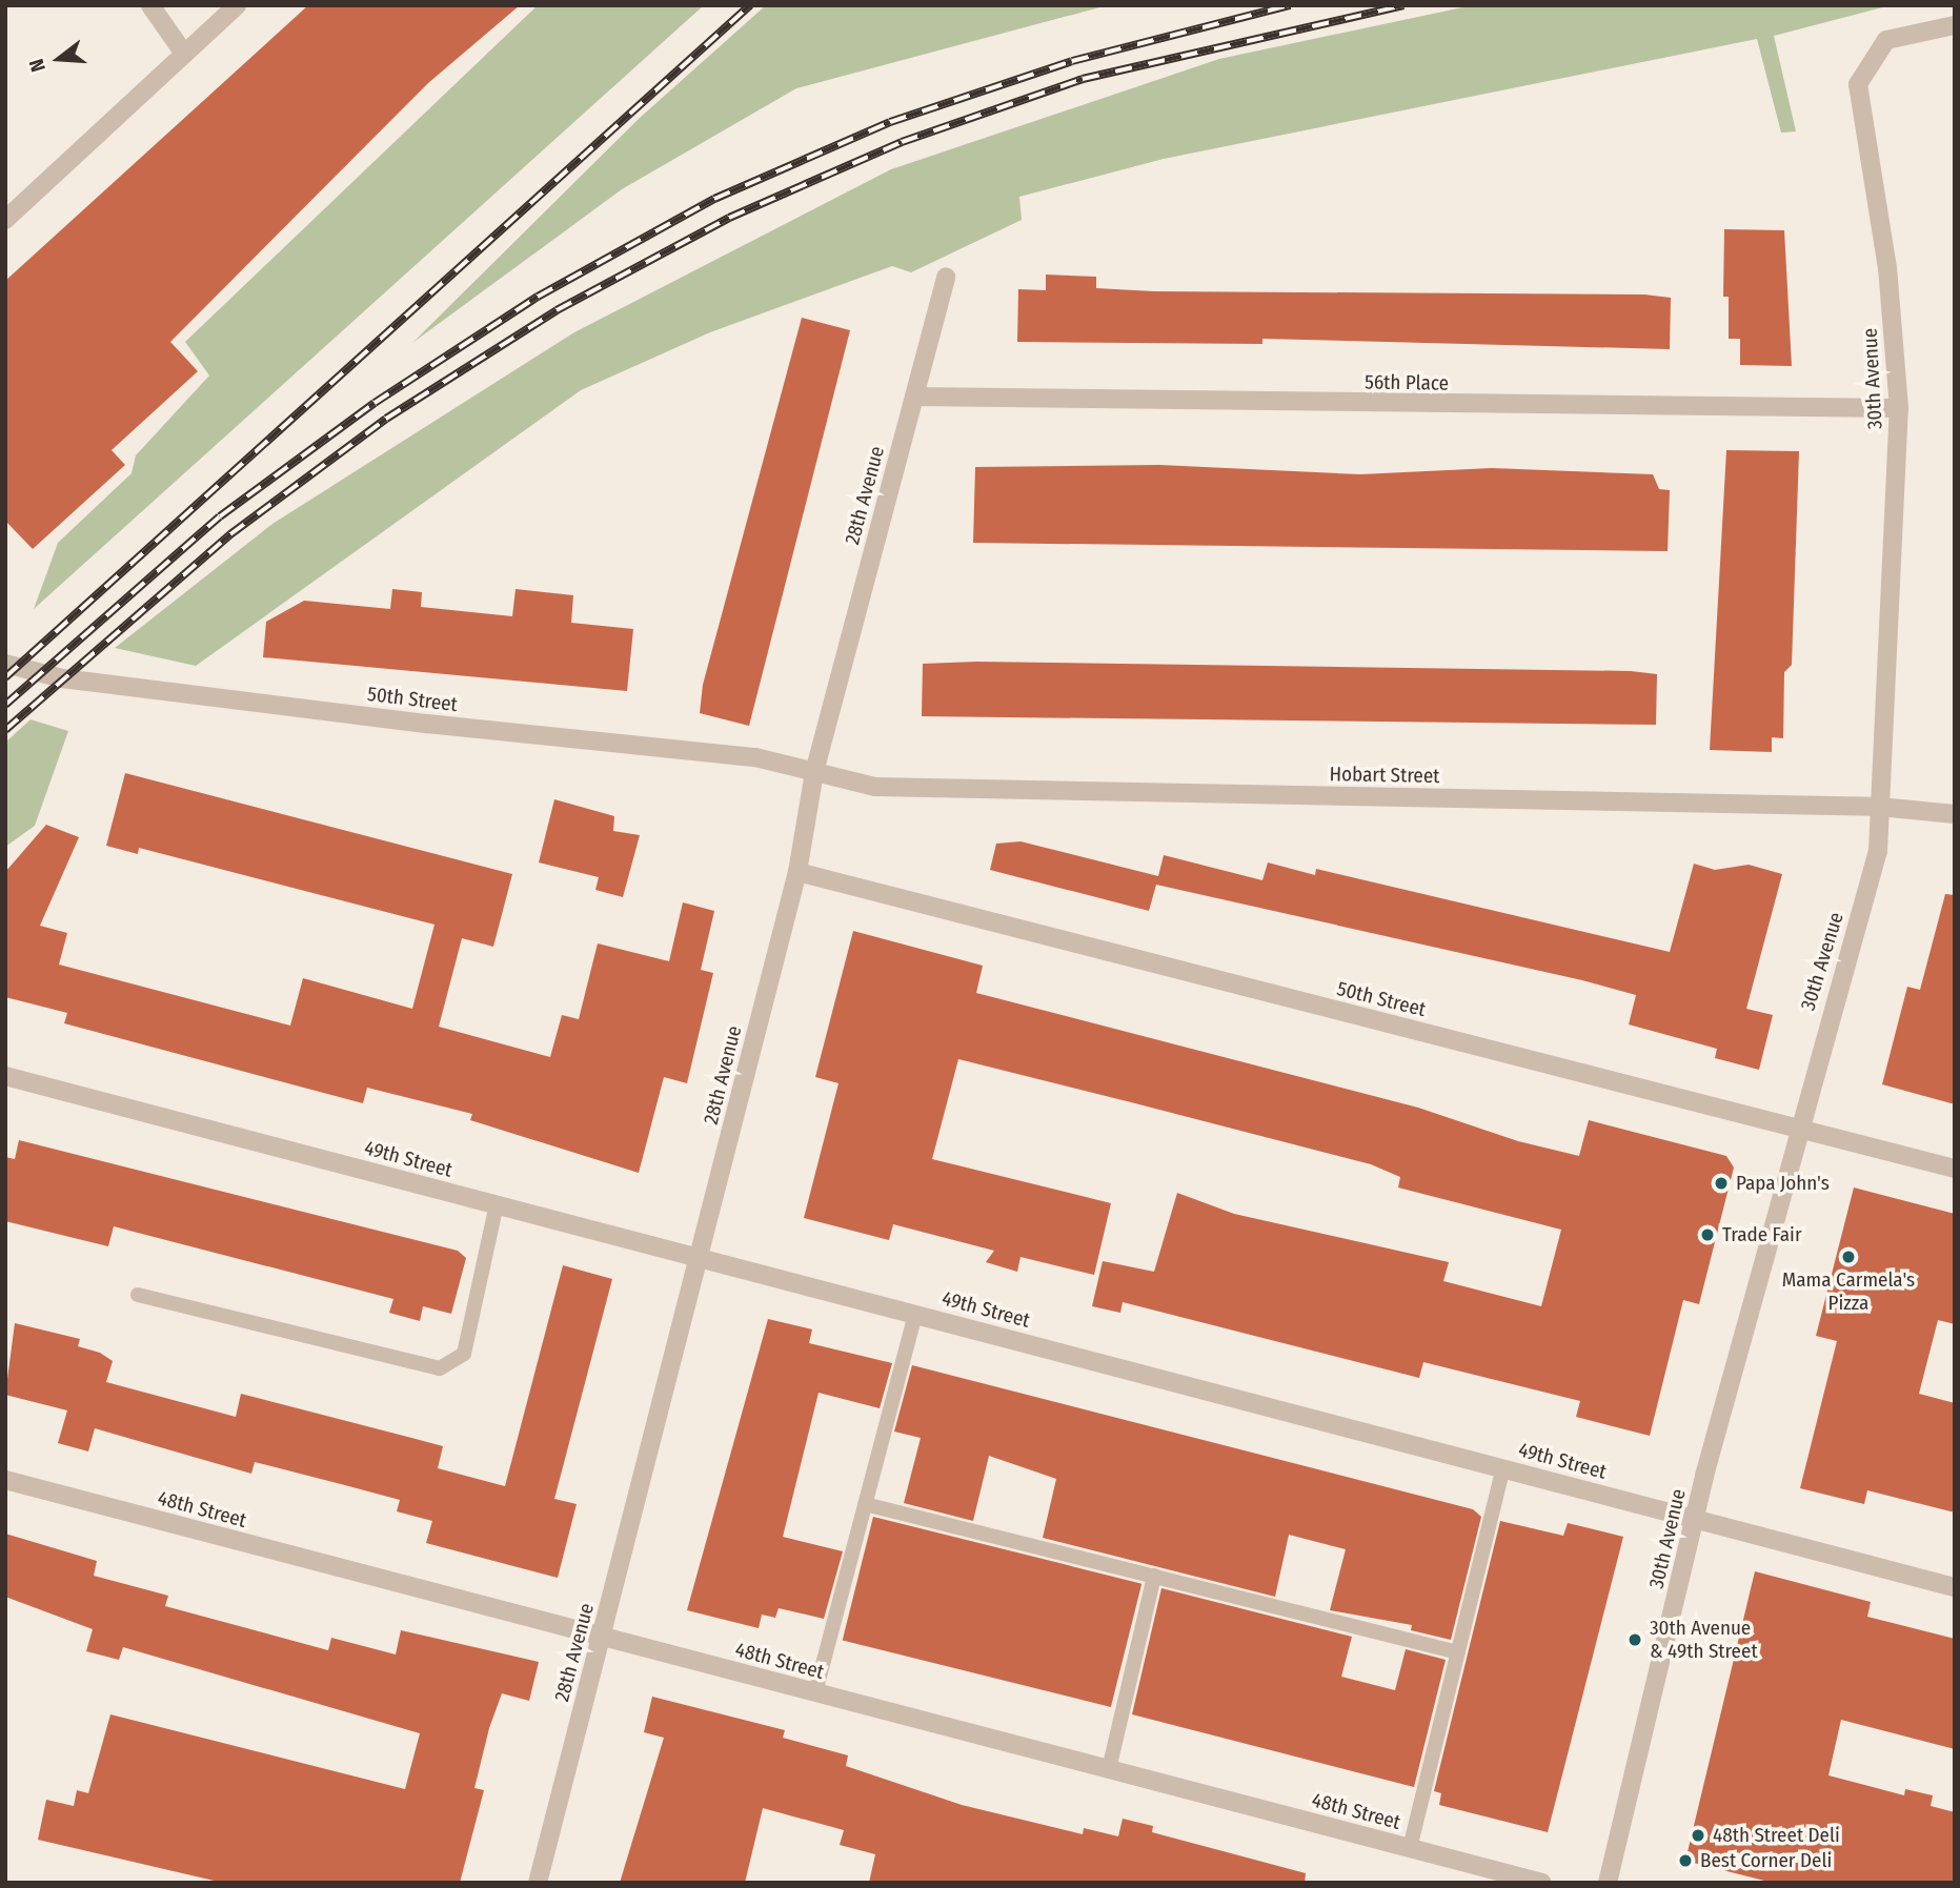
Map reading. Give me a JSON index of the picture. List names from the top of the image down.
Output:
{
  "streets": {
    "street": [
      "30th Avenue",
      "56th Place",
      "28th Avenue",
      "50th Street",
      "Hobart Street",
      "49th Street",
      "48th Street"
    ]
  },
  "crossings": [
    ["30th Avenue", "56th Place"],
    ["30th Avenue", "50th Street"],
    ["30th Avenue", "Hobart Street"],
    ["30th Avenue", "49th Street"],
    ["56th Place", "28th Avenue"],
    ["28th Avenue", "50th Street"],
    ["28th Avenue", "Hobart Street"],
    ["28th Avenue", "49th Street"],
    ["28th Avenue", "48th Street"],
    ["50th Street", "Hobart Street"]
  ],
  "places": [
    "Papa John's",
    "Trade Fair",
    "Mama Carmela's Pizza",
    "30th Avenue & 49th Street",
    "48th Street Deli",
    "Best Corner Deli"
  ],
  "north": "left"
}
